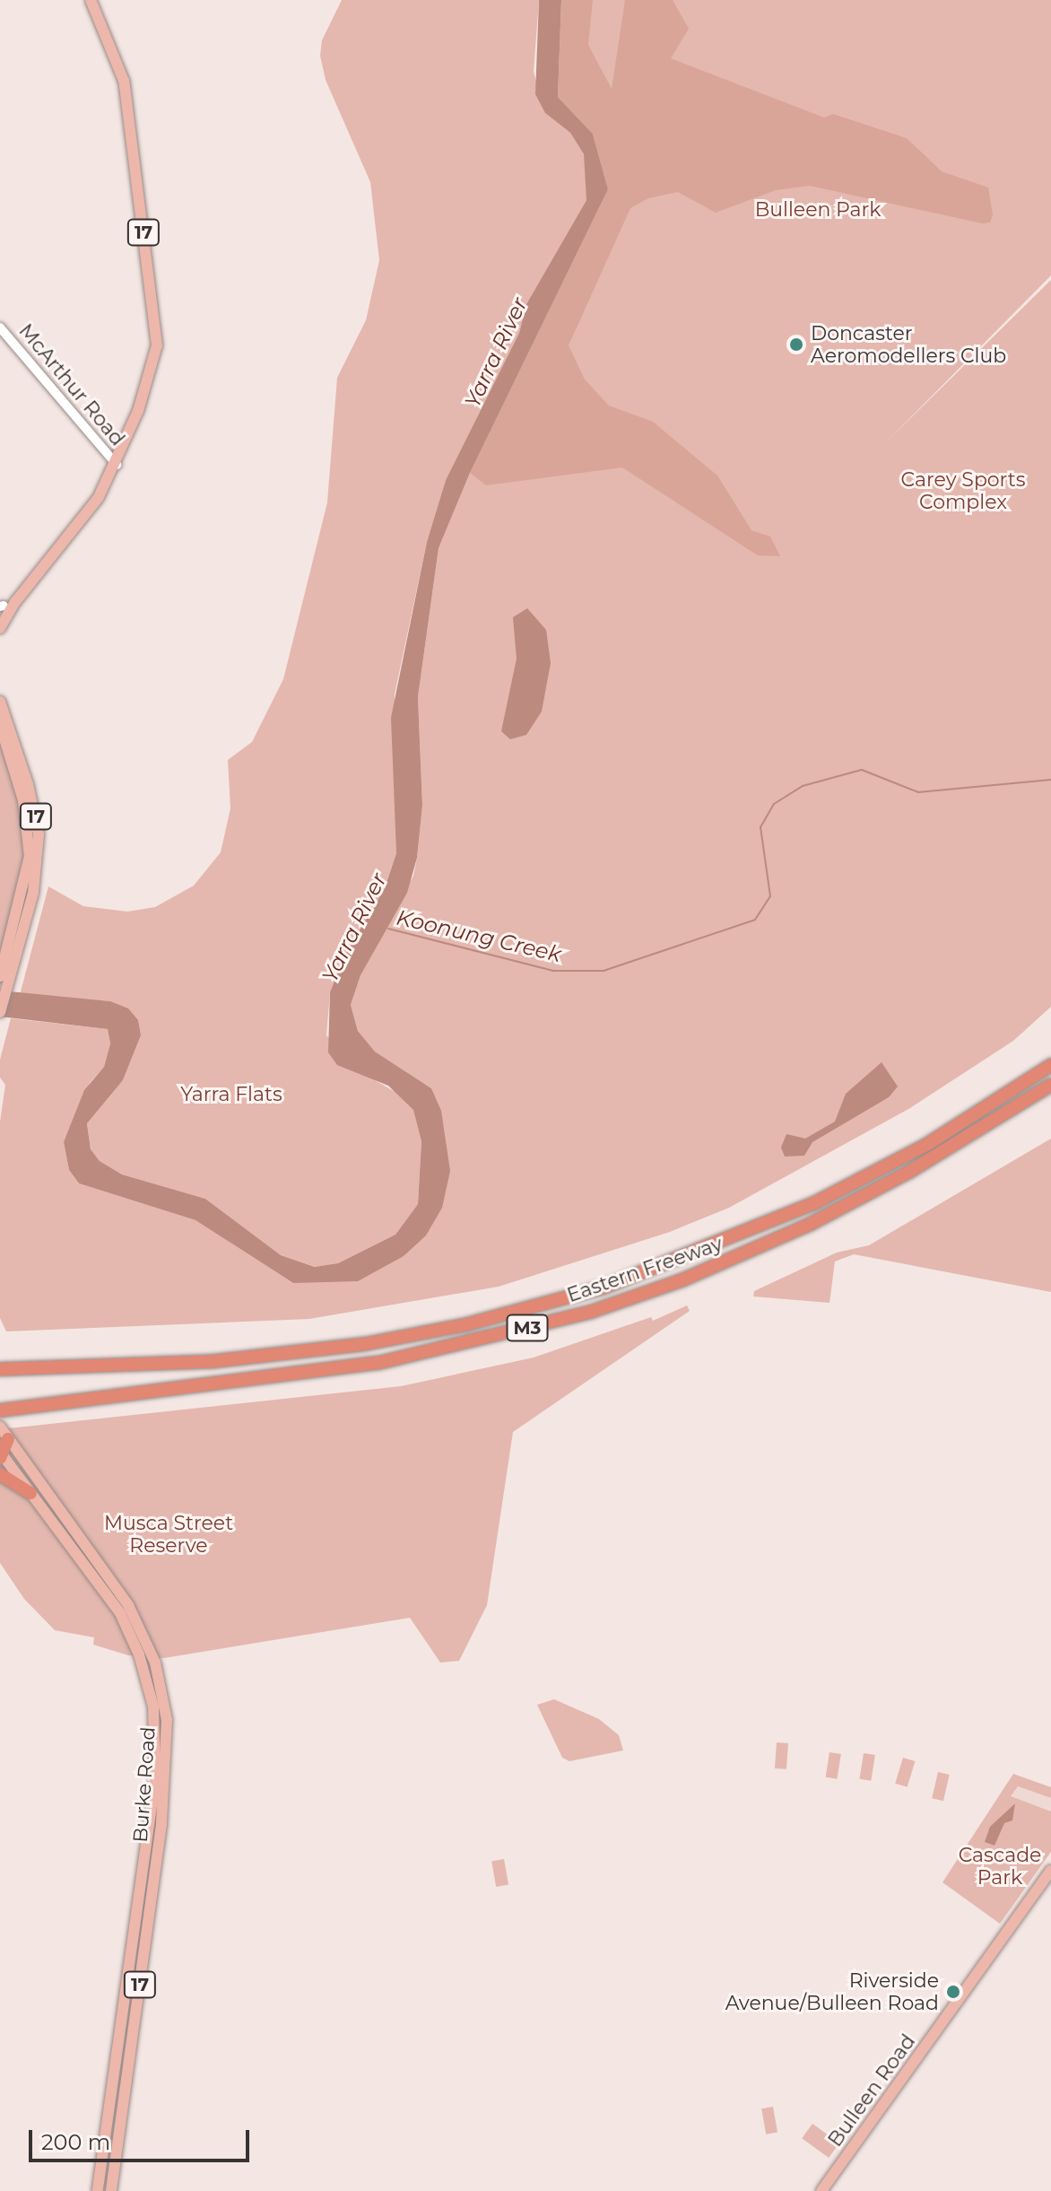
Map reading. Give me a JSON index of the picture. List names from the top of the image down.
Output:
{
  "streets": {
    "highway": ["Eastern Freeway", "M3"],
    "main road": ["17", "Burke Road", "Bulleen Road"],
    "street": ["McArthur Road"]
  },
  "crossings": [
    ["17", "McArthur Road"]
  ],
  "water": ["Yarra River", "Koonung Creek"],
  "parks": [
    "Bulleen Park",
    "Carey Sports Complex",
    "Yarra Flats",
    "Musca Street Reserve",
    "Cascade Park"
  ],
  "places": ["Doncaster Aeromodellers Club", "Riverside Avenue/Bulleen Road"],
  "scale_bar": "200 m"
}
